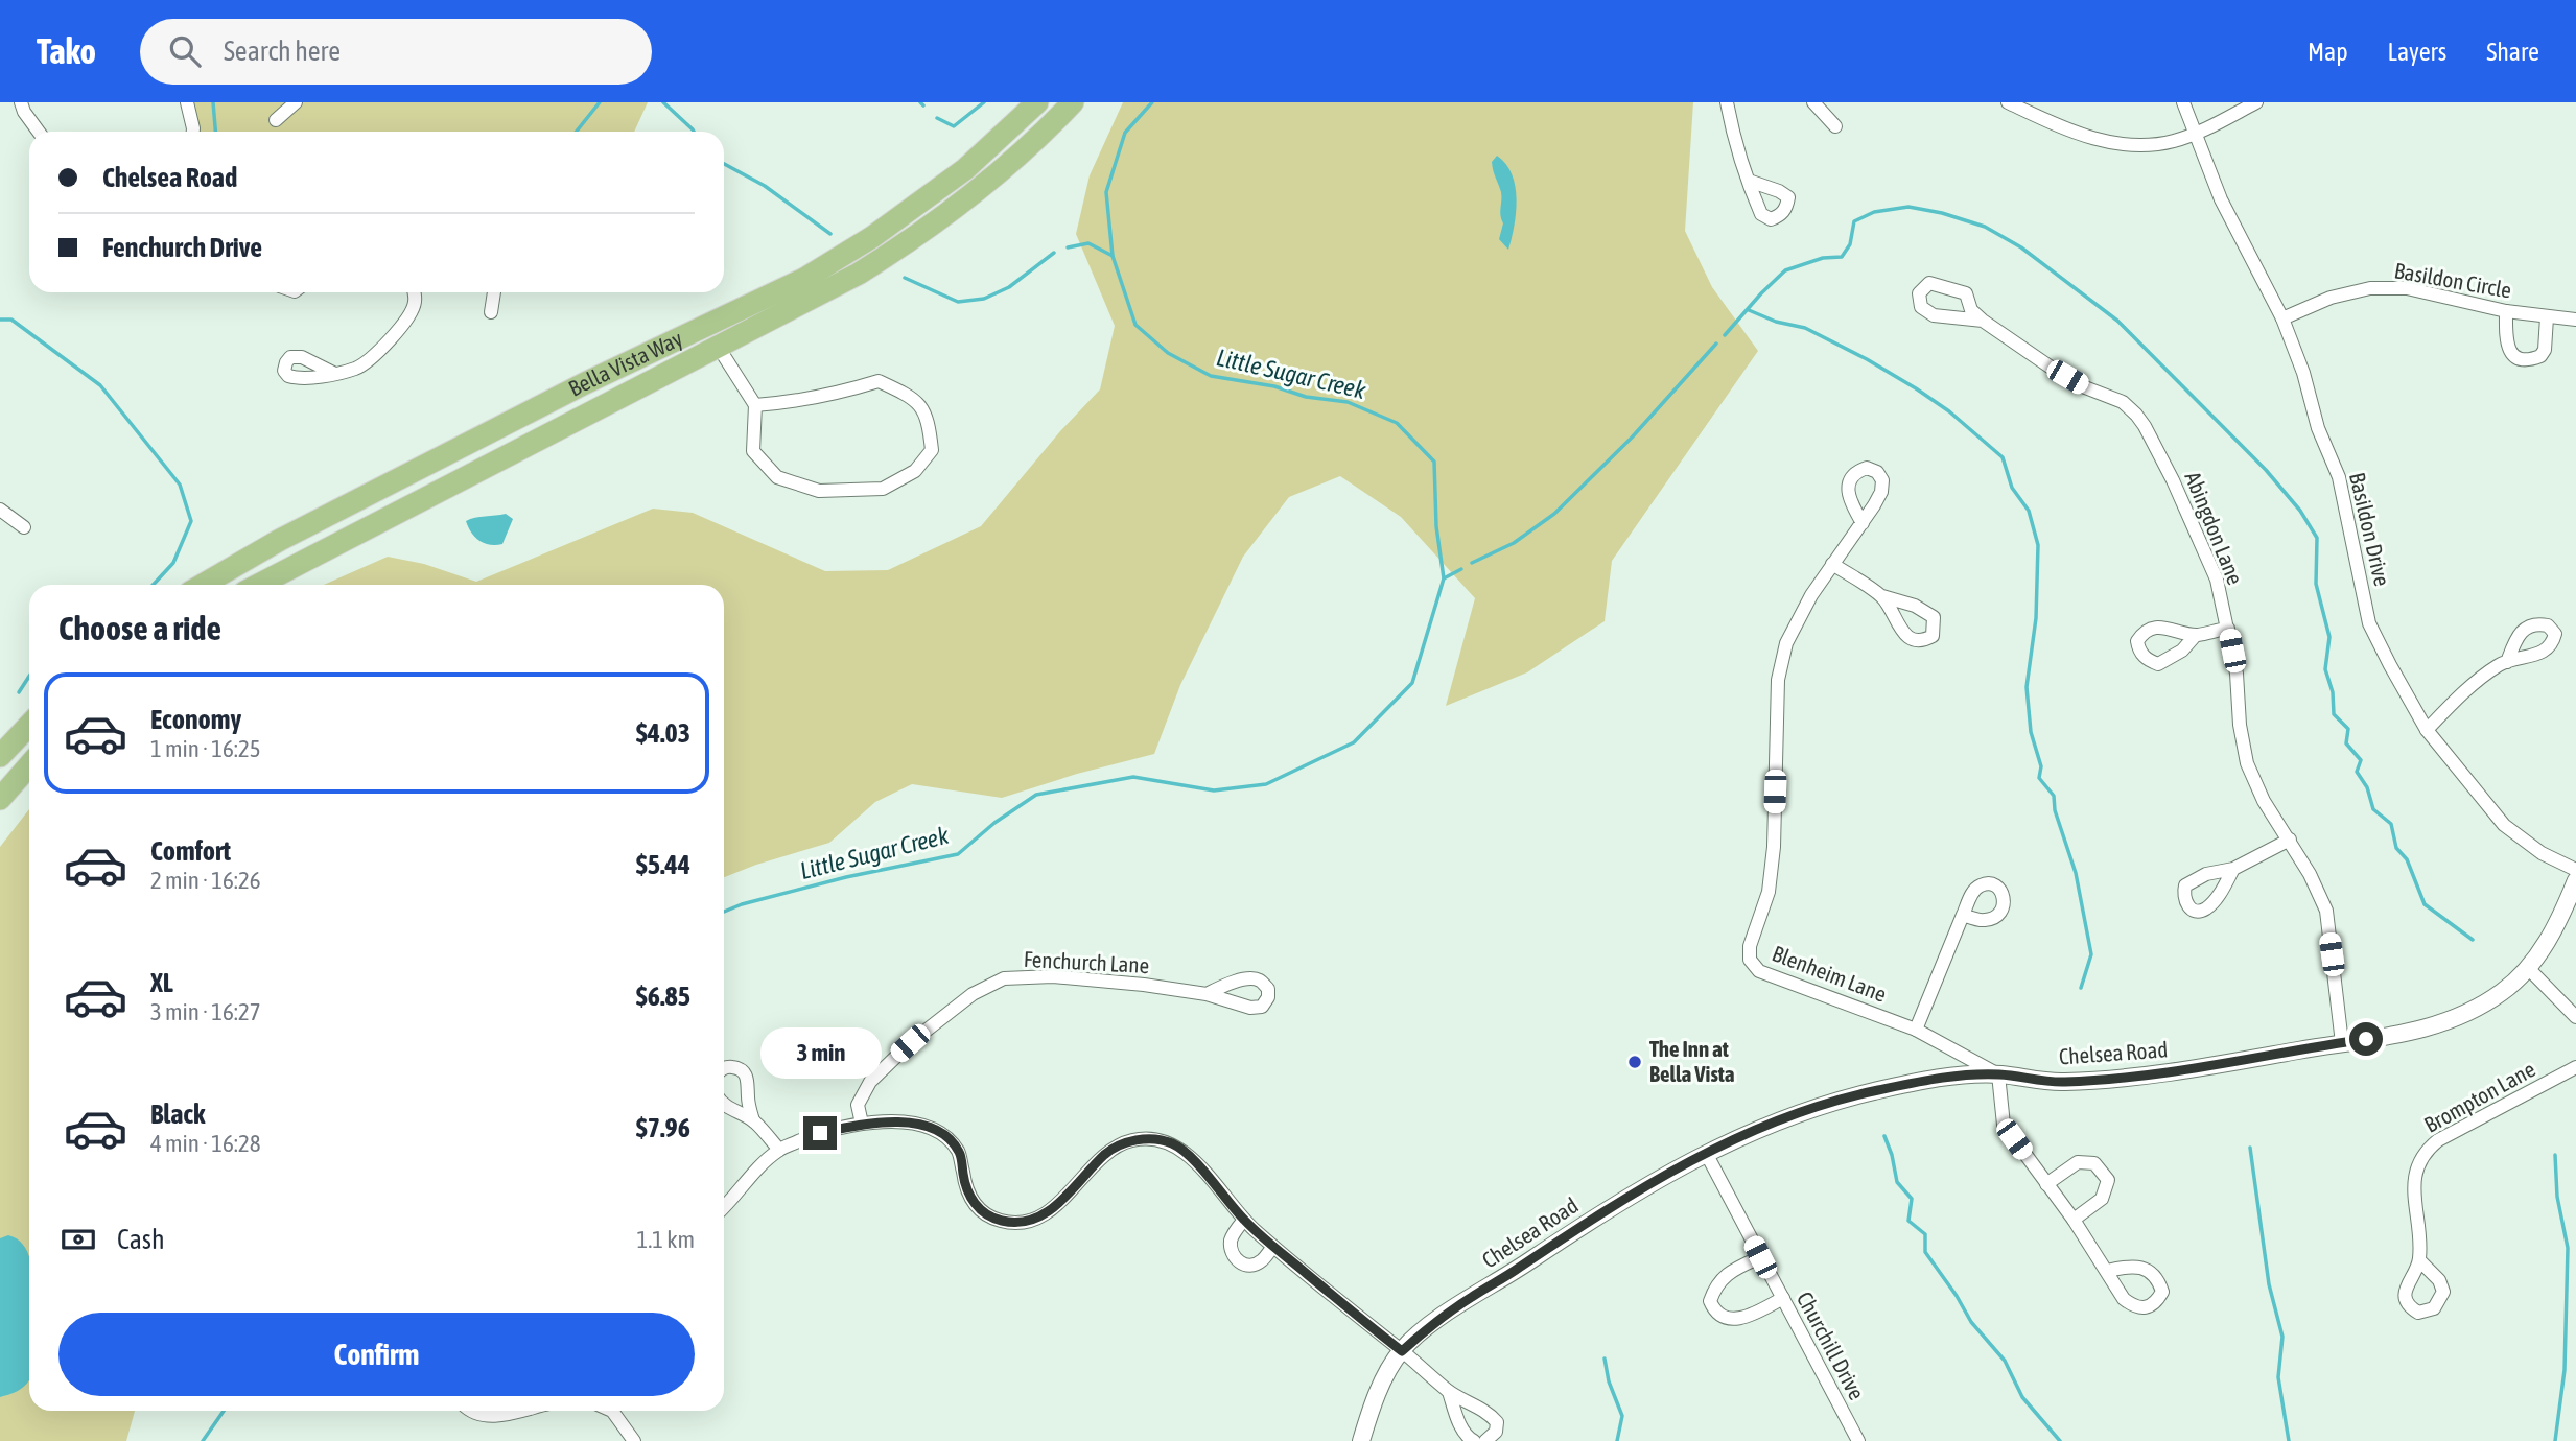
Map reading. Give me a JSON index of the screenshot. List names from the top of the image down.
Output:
{
  "streets": {
    "main road": ["Bella Vista Way"],
    "street": [
      "Basildon Circle",
      "Abingdon Lane",
      "Basildon Drive",
      "Fenchurch Lane",
      "Blenheim Lane",
      "Chelsea Road",
      "Brompton Lane",
      "Churchill Drive"
    ]
  },
  "crossings": [
    ["Basildon Circle", "Basildon Drive"],
    ["Abingdon Lane", "Chelsea Road"],
    ["Blenheim Lane", "Chelsea Road"],
    ["Chelsea Road", "Churchill Drive"]
  ],
  "water": ["Little Sugar Creek"],
  "places": ["The Inn at Bella Vista"],
  "page": {
    "header": "Tako",
    "search": "Search here",
    "nav": ["Map", "Layers", "Share"],
    "banner": ["Chelsea Road", "Fenchurch Drive"],
    "heading": "Choose a ride",
    "list": [
      {
        "name": "Economy",
        "note": "1 min · 16:25",
        "value": "$4.03"
      },
      {
        "name": "Comfort",
        "note": "2 min · 16:26",
        "value": "$5.44"
      },
      {
        "name": "XL",
        "note": "3 min · 16:27",
        "value": "$6.85"
      },
      {
        "name": "Black",
        "note": "4 min · 16:28",
        "value": "$7.96"
      }
    ],
    "bubble": "3 min",
    "pay": ["Cash", "1.1 km"],
    "buttons": "Confirm"
  }
}
